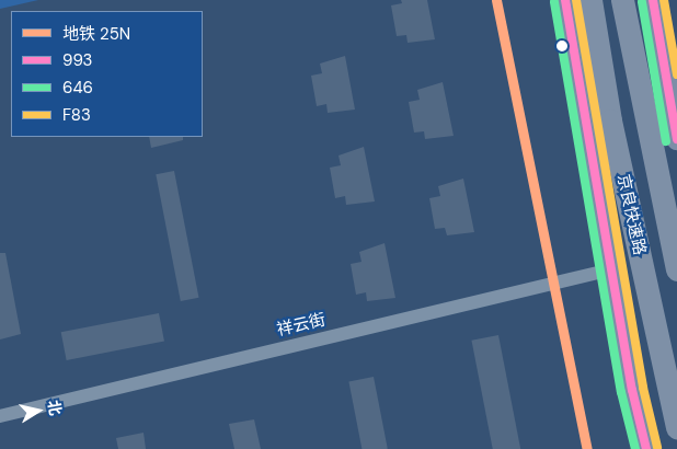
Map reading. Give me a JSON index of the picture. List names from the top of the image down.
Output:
{
  "streets": {
    "highway": ["京良快速路"],
    "street": ["祥云街"]
  },
  "lines": [
    "metro line 25N",
    "transit line 993",
    "transit line F83",
    "transit line 646"
  ],
  "legend": [
    "地铁 25N",
    "993",
    "646",
    "F83"
  ],
  "north": "right"
}
